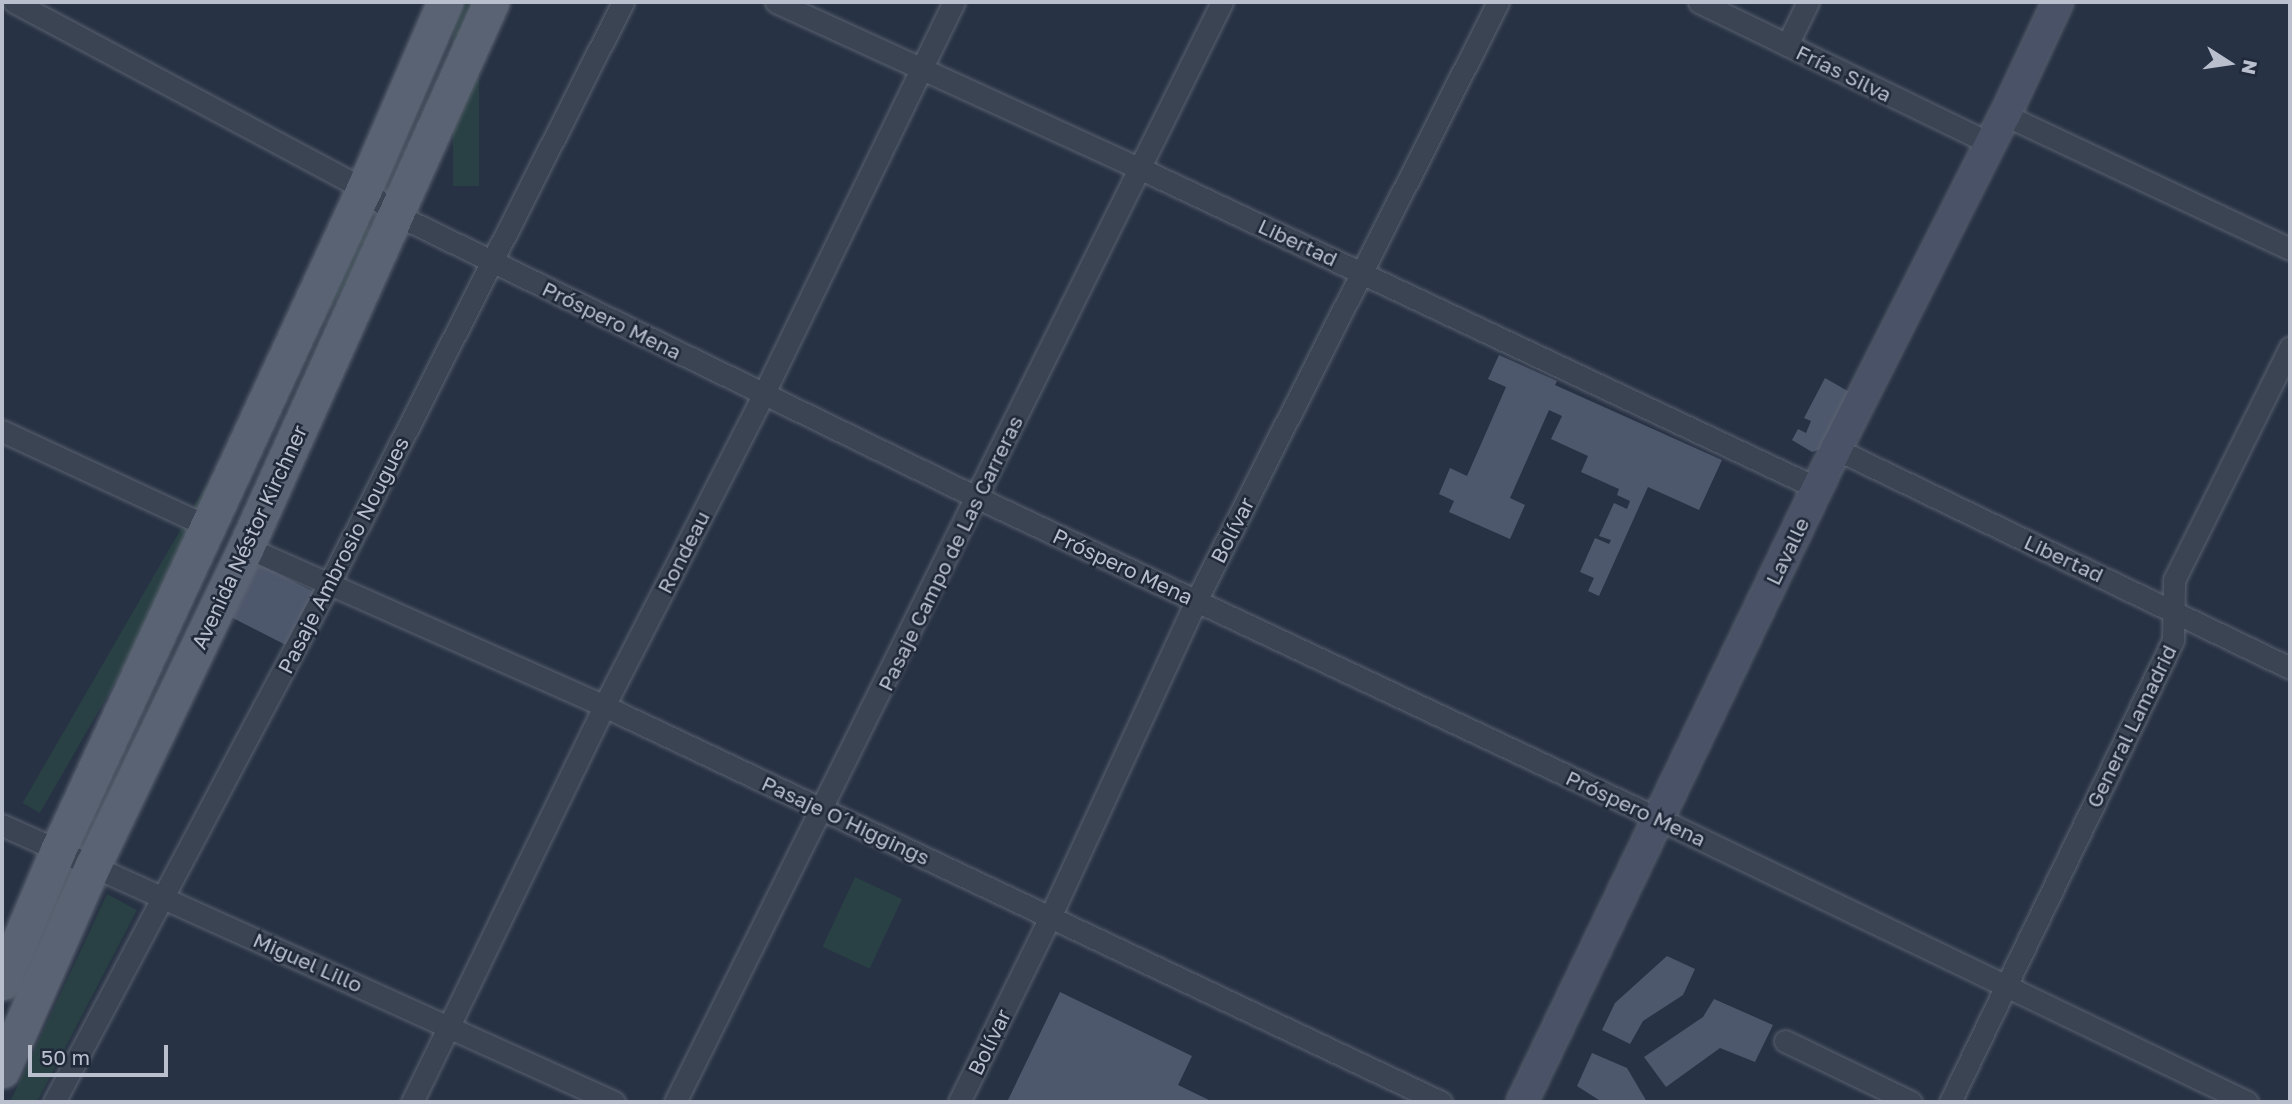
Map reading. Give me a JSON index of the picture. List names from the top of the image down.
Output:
{
  "streets": {
    "main road": ["Avenida Néstor Kirchner"],
    "street": [
      "Frías Silva",
      "Libertad",
      "Próspero Mena",
      "Bolívar",
      "Lavalle",
      "Rondeau",
      "Pasaje Campo de Las Carreras",
      "Pasaje Ambrosio Nougues",
      "General Lamadrid",
      "Pasaje O´Higgings",
      "Miguel Lillo"
    ]
  },
  "crossings": [
    ["Frías Silva", "Lavalle"],
    ["Libertad", "Bolívar"],
    ["Libertad", "Lavalle"],
    ["Libertad", "Rondeau"],
    ["Libertad", "Pasaje Campo de Las Carreras"],
    ["Libertad", "General Lamadrid"],
    ["Próspero Mena", "Bolívar"],
    ["Próspero Mena", "Avenida Néstor Kirchner"],
    ["Próspero Mena", "Lavalle"],
    ["Próspero Mena", "Rondeau"],
    ["Próspero Mena", "Pasaje Campo de Las Carreras"],
    ["Próspero Mena", "Pasaje Ambrosio Nougues"],
    ["Próspero Mena", "General Lamadrid"],
    ["Bolívar", "Pasaje O´Higgings"],
    ["Avenida Néstor Kirchner", "Pasaje O´Higgings"],
    ["Avenida Néstor Kirchner", "Miguel Lillo"],
    ["Rondeau", "Pasaje O´Higgings"],
    ["Rondeau", "Miguel Lillo"],
    ["Pasaje Campo de Las Carreras", "Pasaje O´Higgings"],
    ["Pasaje Ambrosio Nougues", "Pasaje O´Higgings"],
    ["Pasaje Ambrosio Nougues", "Miguel Lillo"]
  ],
  "scale_bar": "50 m",
  "north": "right"
}
